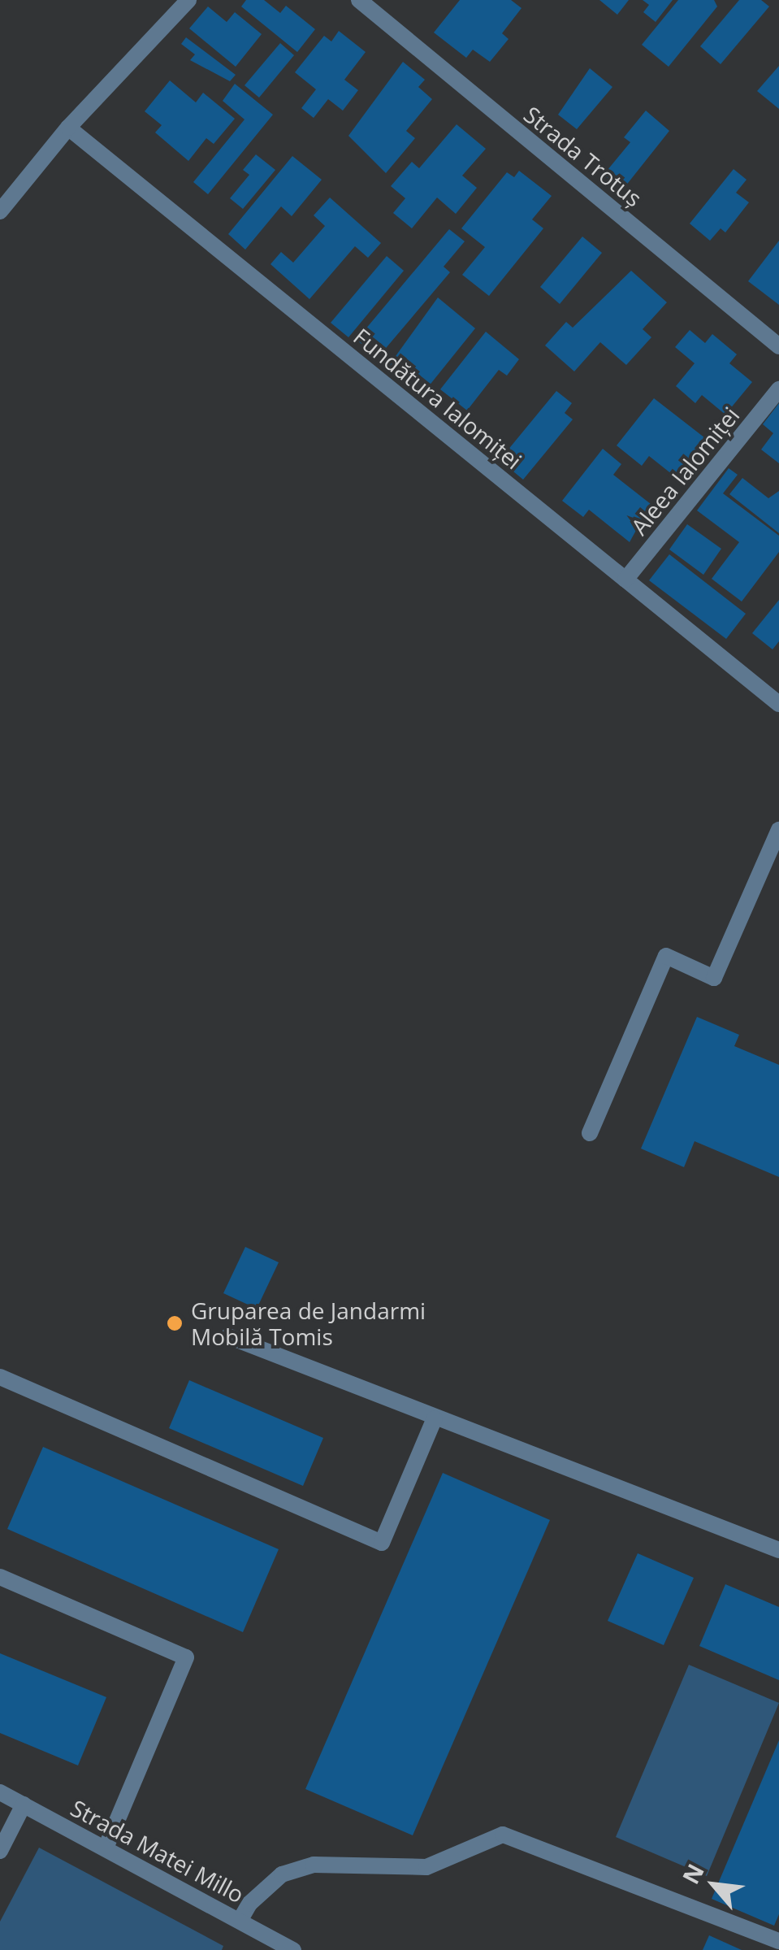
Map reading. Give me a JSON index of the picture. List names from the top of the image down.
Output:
{
  "streets": {
    "street": [
      "Strada Trotuș",
      "Fundătura Ialomiței",
      "Aleea Ialomiței",
      "Strada Matei Millo"
    ]
  },
  "crossings": [
    ["Fundătura Ialomiței", "Aleea Ialomiței"]
  ],
  "places": ["Gruparea de Jandarmi Mobilă Tomis"],
  "north": "top left"
}
